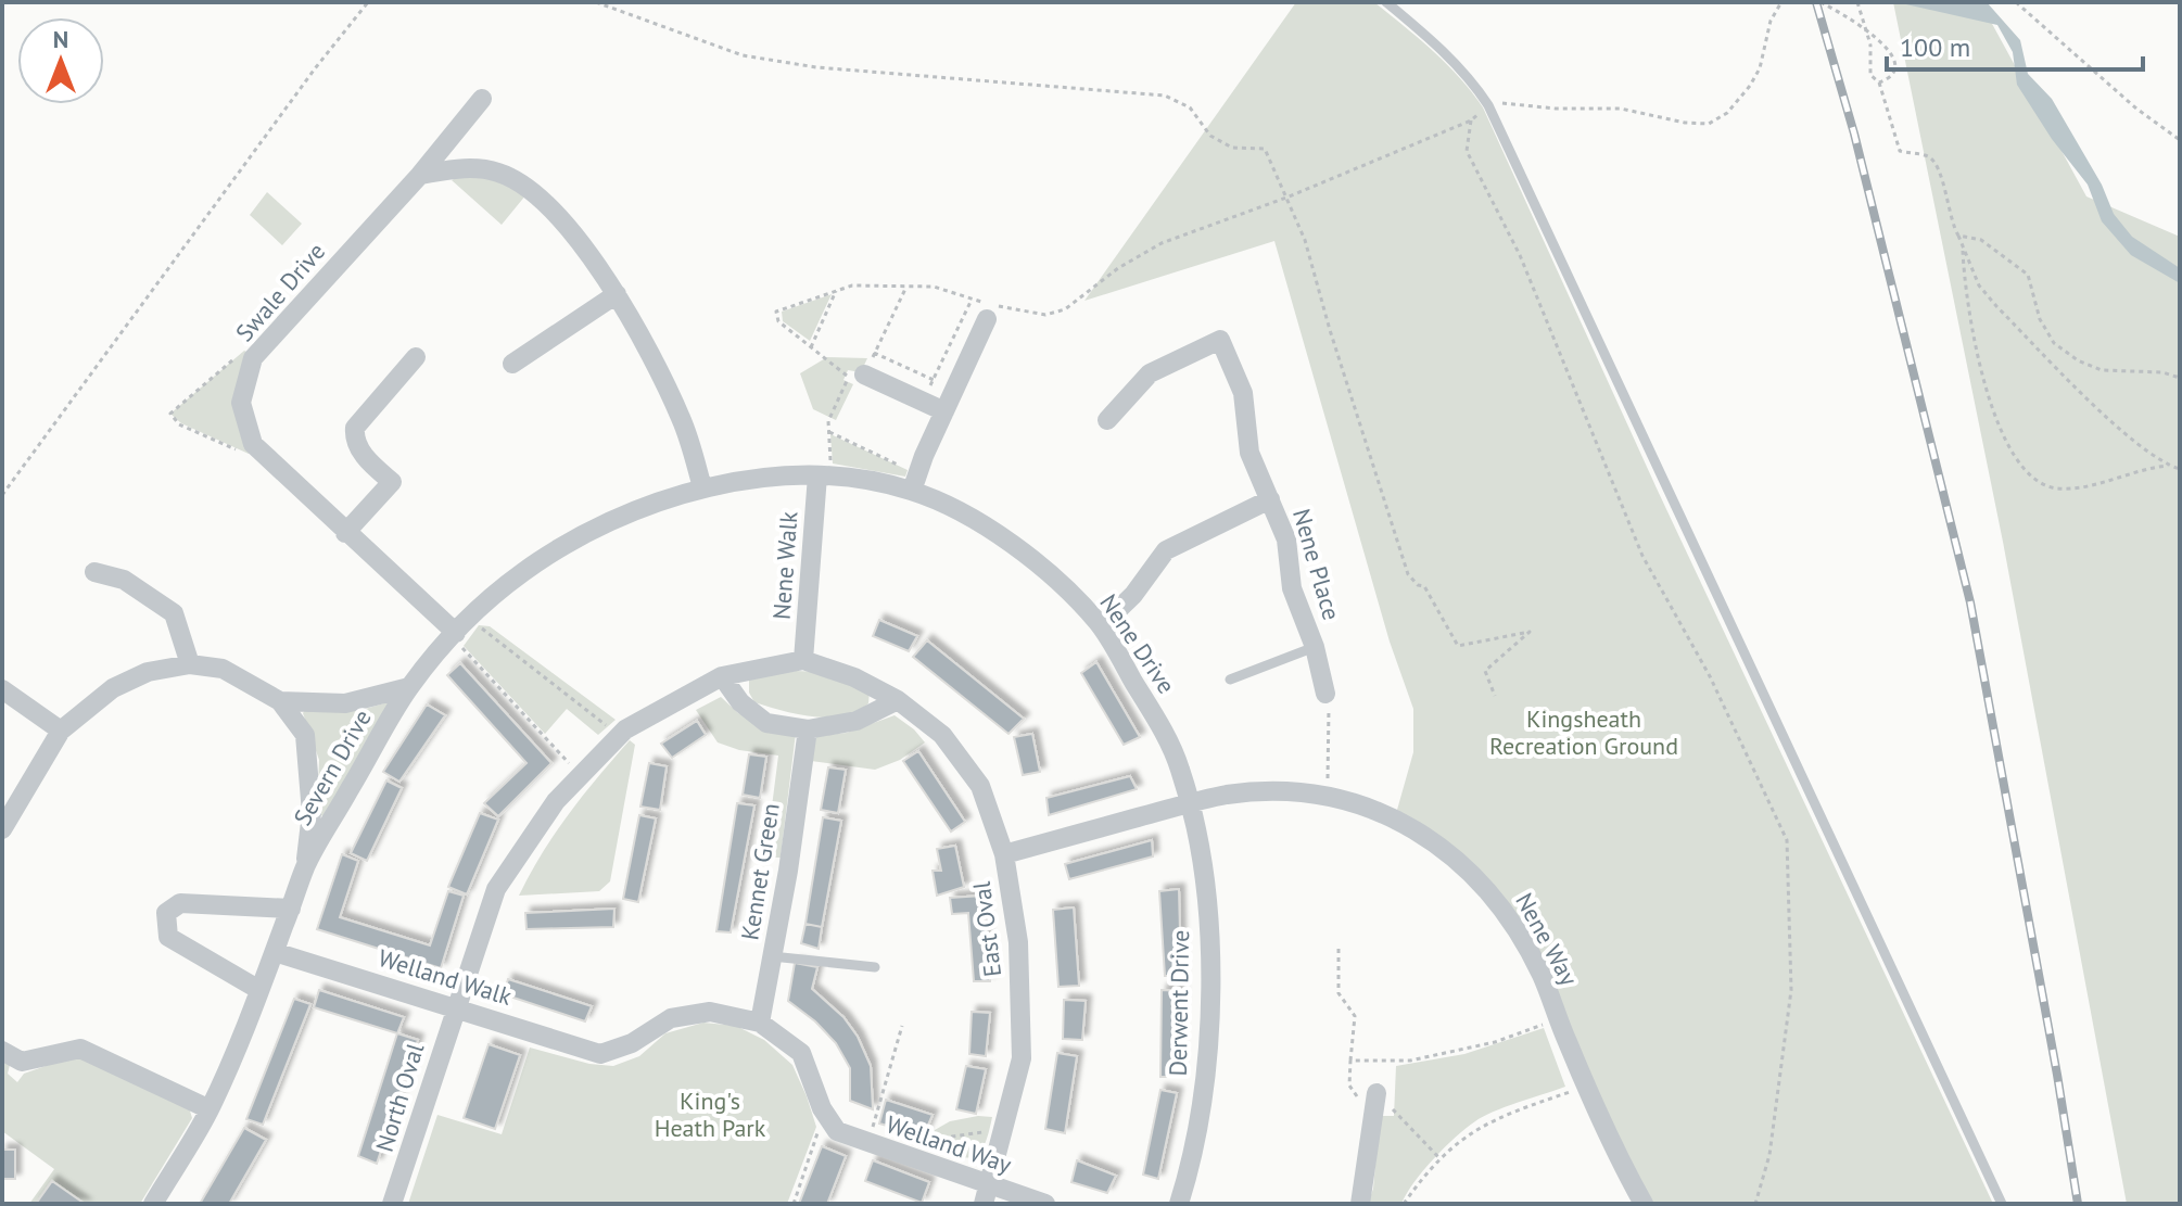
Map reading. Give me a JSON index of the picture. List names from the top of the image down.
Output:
{
  "streets": {
    "street": [
      "Swale Drive",
      "Nene Place",
      "Nene Walk",
      "Nene Drive",
      "Severn Drive",
      "Kennet Green",
      "East Oval",
      "Nene Way",
      "Welland Walk",
      "Derwent Drive",
      "North Oval",
      "Welland Way"
    ]
  },
  "crossings": [
    ["Swale Drive", "Severn Drive"],
    ["Nene Place", "Nene Drive"],
    ["Nene Walk", "Nene Drive"],
    ["Nene Walk", "East Oval"],
    ["Nene Drive", "Severn Drive"],
    ["Nene Drive", "Nene Way"],
    ["Nene Drive", "Derwent Drive"],
    ["Severn Drive", "Welland Walk"],
    ["Kennet Green", "Welland Walk"],
    ["East Oval", "Nene Way"],
    ["East Oval", "Welland Way"],
    ["Nene Way", "Derwent Drive"],
    ["Welland Walk", "North Oval"]
  ],
  "parks": ["Kingsheath Recreation Ground", "King's Heath Park"],
  "scale_bar": "100 m",
  "north": "top"
}
